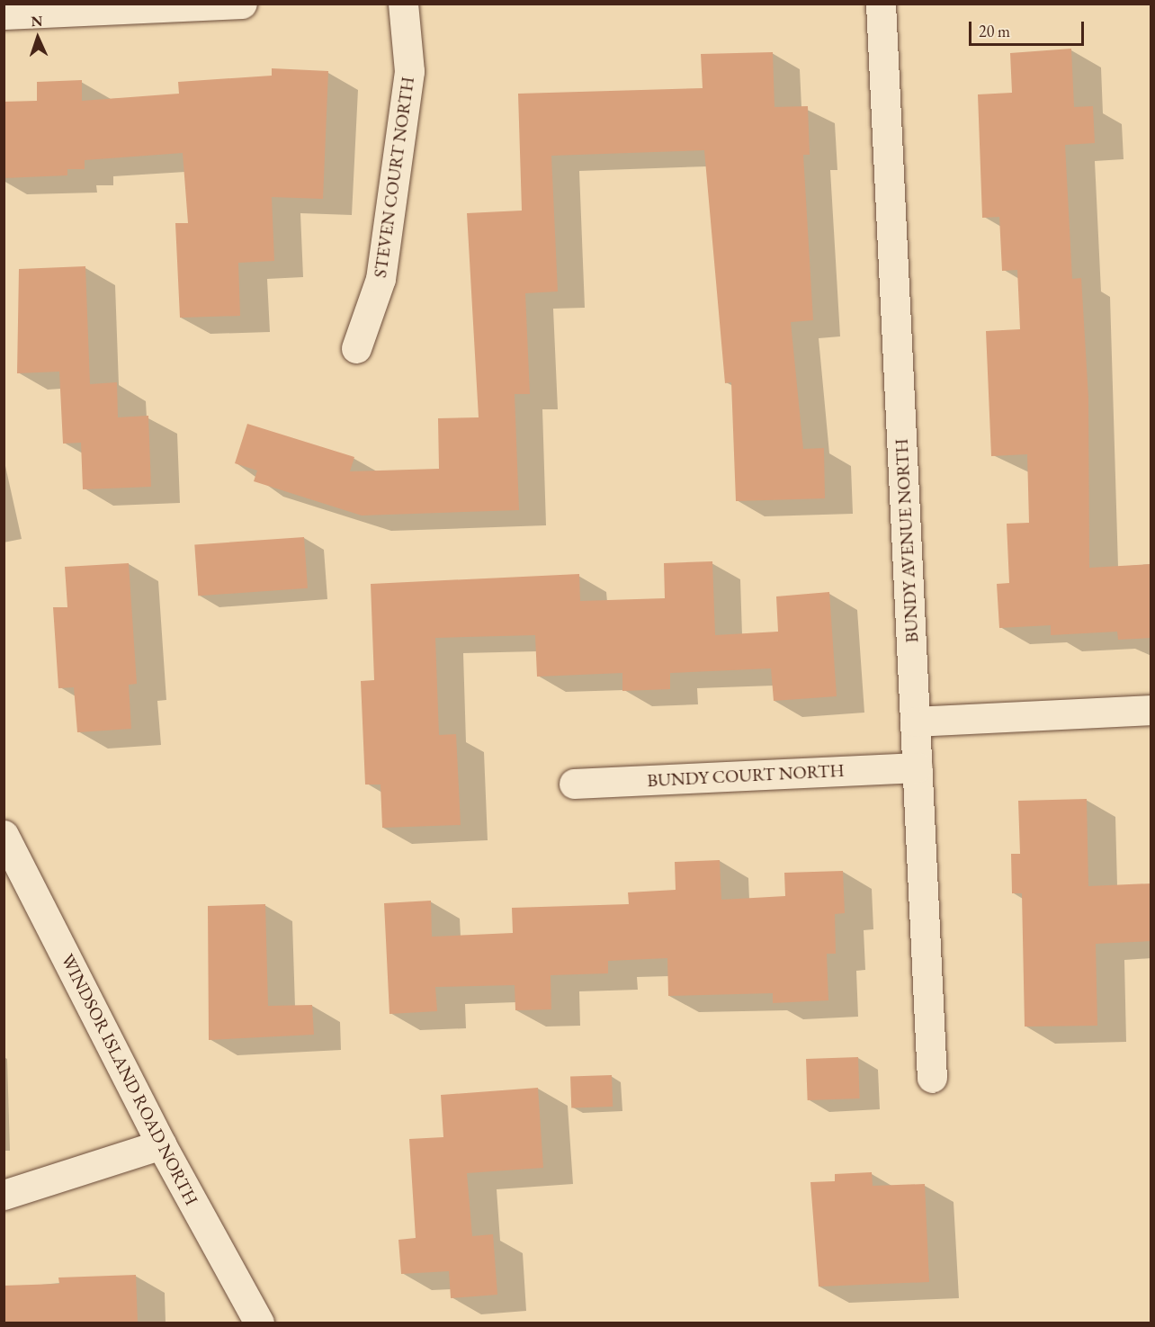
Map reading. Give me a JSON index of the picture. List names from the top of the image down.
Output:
{
  "streets": {
    "street": [
      "STEVEN COURT NORTH",
      "BUNDY AVENUE NORTH",
      "BUNDY COURT NORTH",
      "WINDSOR ISLAND ROAD NORTH"
    ]
  },
  "crossings": [
    ["BUNDY AVENUE NORTH", "BUNDY COURT NORTH"]
  ],
  "scale_bar": "20 m",
  "north": "top"
}
